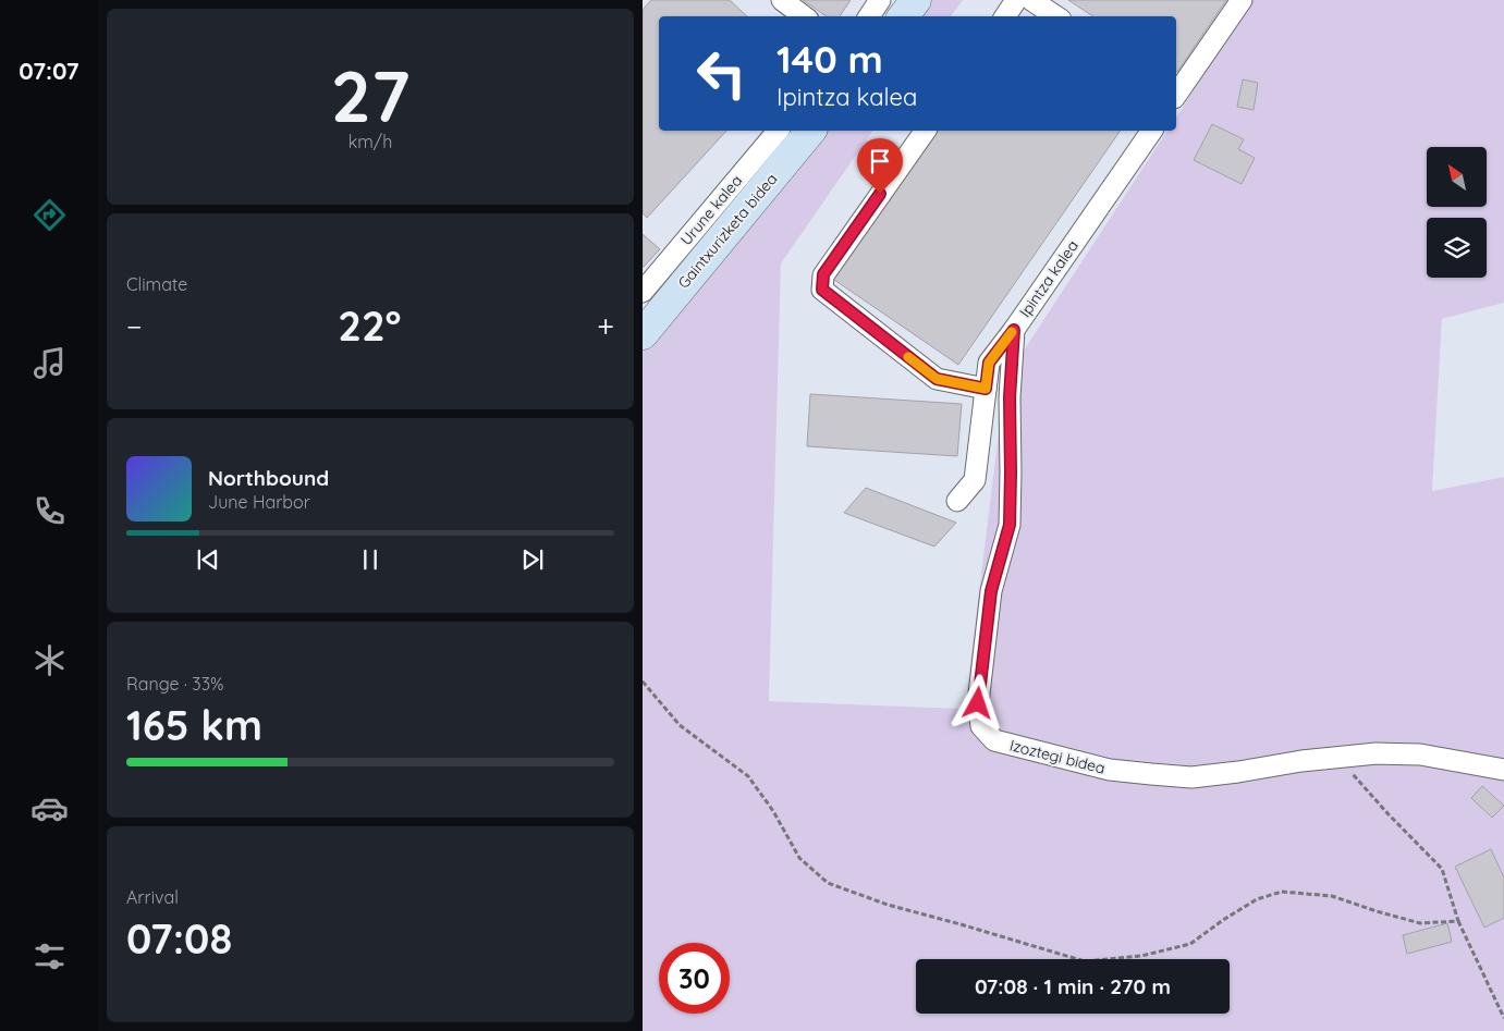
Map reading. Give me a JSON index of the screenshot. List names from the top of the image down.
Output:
{
  "streets": {
    "main road": ["Gaintxurizketa bidea"],
    "street": ["Urune kalea", "Ipintza kalea", "Izoztegi bidea"]
  },
  "crossings": [
    ["Ipintza kalea", "Izoztegi bidea"]
  ],
  "north": "top left",
  "page": {
    "tabs": "07:07",
    "tile": [
      ["27", "km/h"],
      "Climate",
      ["Range · 33%", "165 km"],
      ["Arrival", "07:08"]
    ],
    "turn": ["140 m", "Ipintza kalea"],
    "heat": ["−", "22°", "+"],
    "song": ["Northbound", "June Harbor"],
    "limit": "30",
    "trip": "07:08 · 1 min · 270 m"
  }
}
